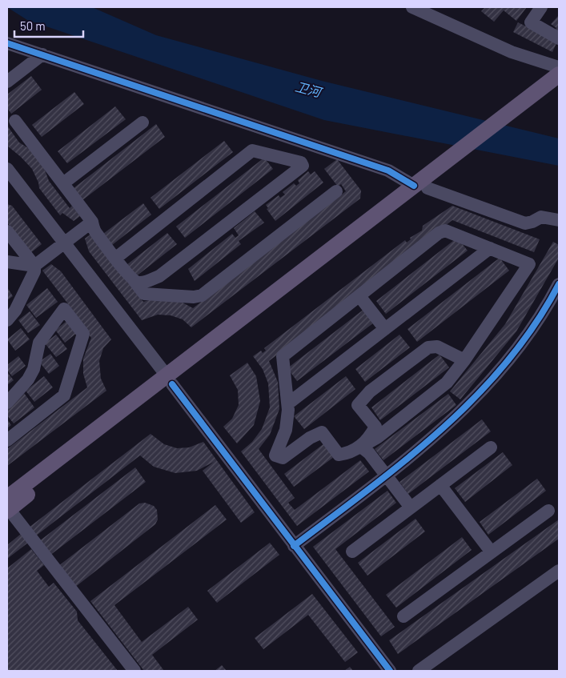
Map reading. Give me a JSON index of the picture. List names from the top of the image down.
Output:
{
  "water": ["卫河"],
  "scale_bar": "50 m"
}
